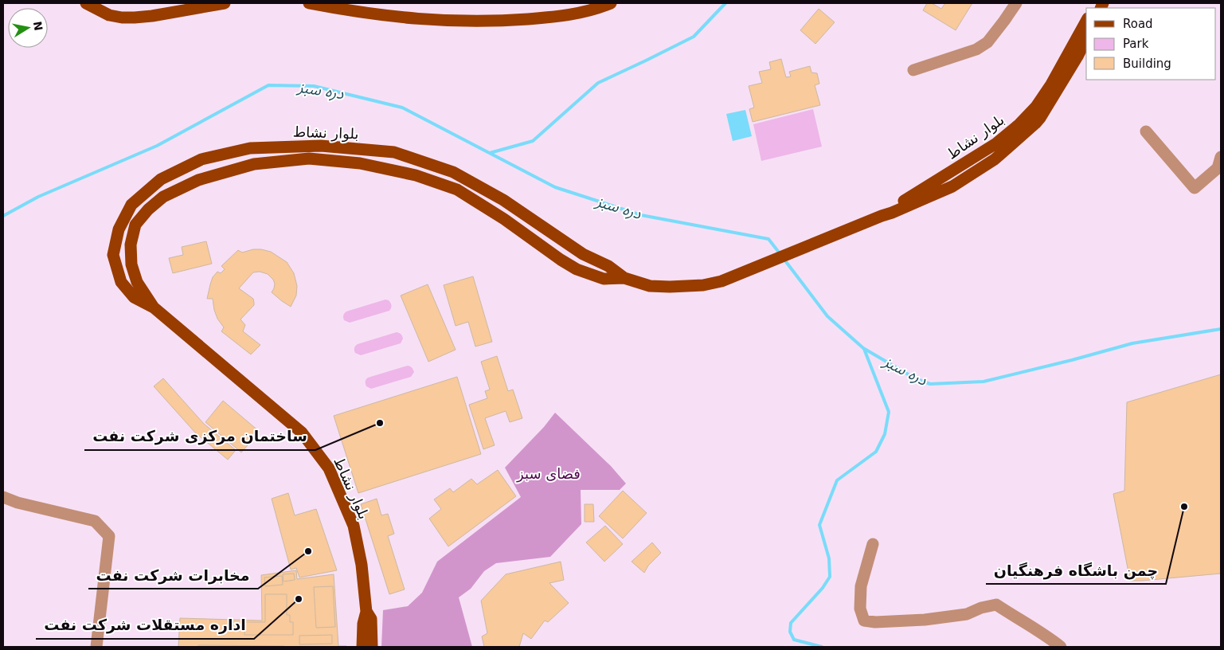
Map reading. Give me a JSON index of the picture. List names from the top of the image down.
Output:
{
  "streets": {
    "main road": ["بلوار نشاط"]
  },
  "water": ["دره سبز"],
  "parks": ["فضای سبز"],
  "places": [
    "ساختمان مرکزی شرکت نفت",
    "چمن باشگاه فرهنگیان",
    "مخابرات شرکت نفت",
    "اداره مستقلات شرکت نفت"
  ],
  "legend": ["Road", "Park", "Building"],
  "north": "right"
}
